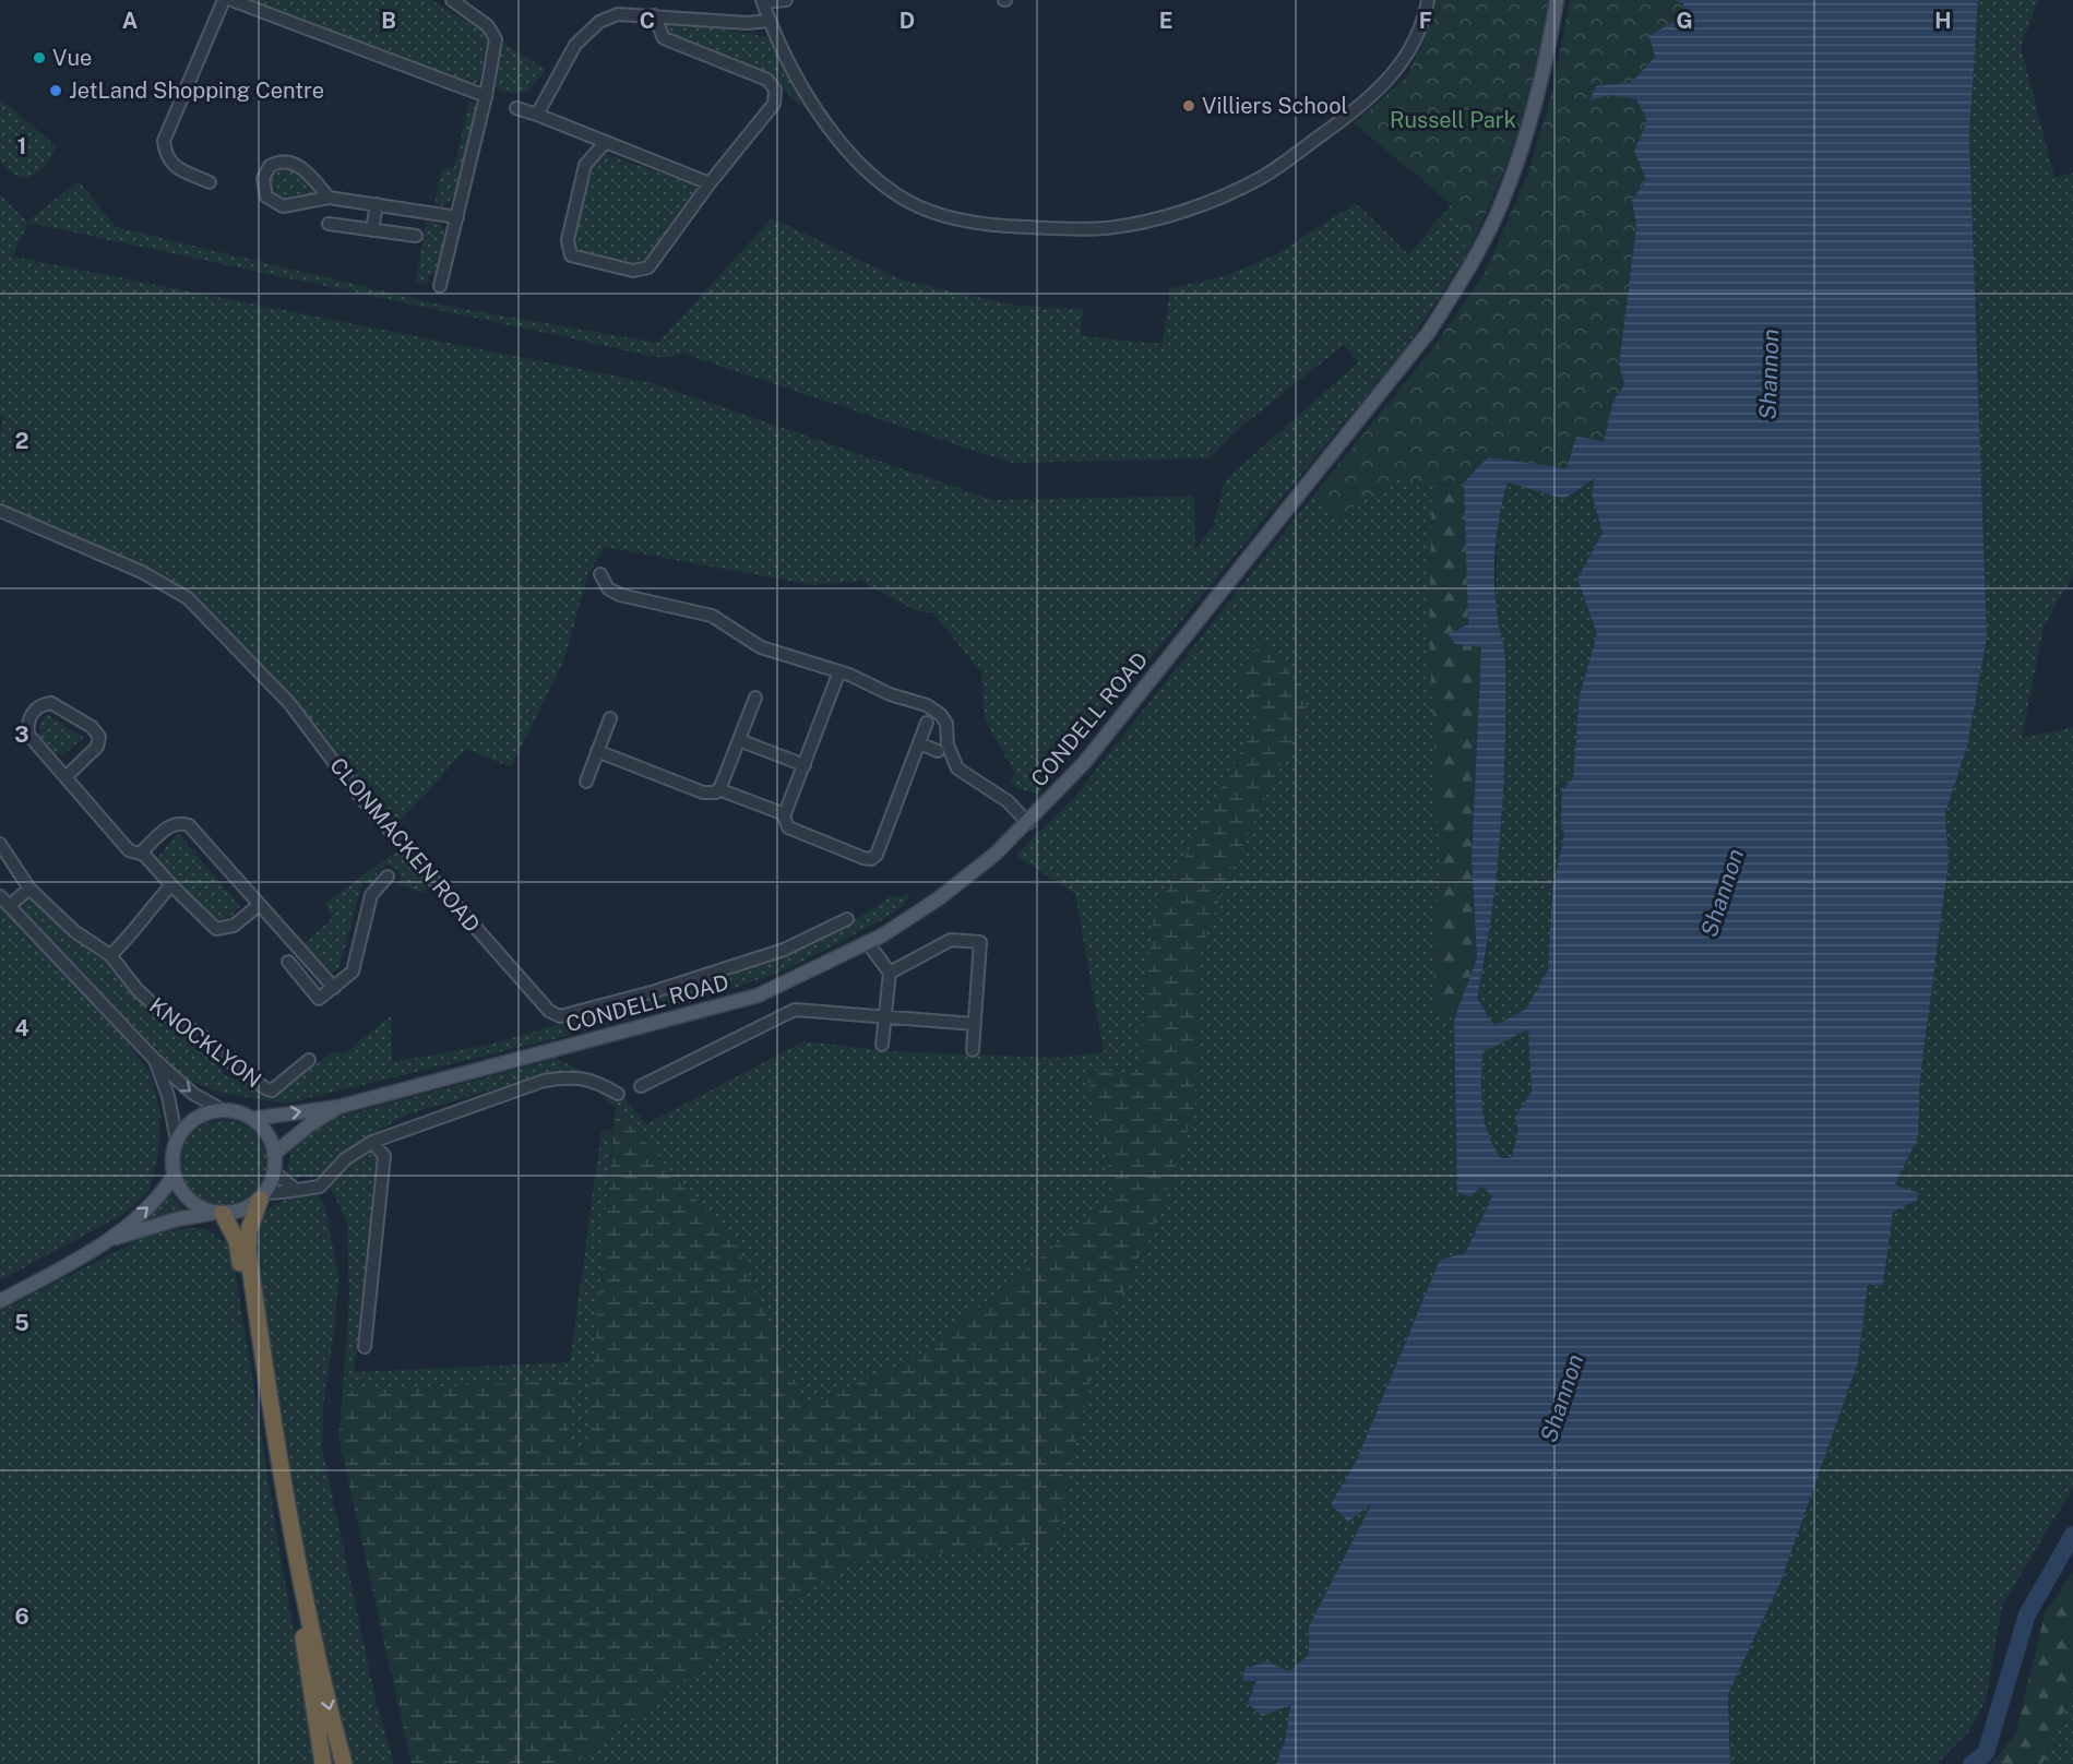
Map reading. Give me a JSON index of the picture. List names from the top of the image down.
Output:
{
  "streets": {
    "main road": ["CONDELL ROAD"],
    "street": ["CLONMACKEN ROAD", "KNOCKLYON"]
  },
  "water": ["Shannon"],
  "parks": ["Russell Park"],
  "places": ["Vue", "JetLand Shopping Centre", "Villiers School"],
  "grid": {
    "columns": [
      "A",
      "B",
      "C",
      "D",
      "E",
      "F",
      "G",
      "H"
    ],
    "rows": [
      "1",
      "2",
      "3",
      "4",
      "5",
      "6"
    ]
  }
}
